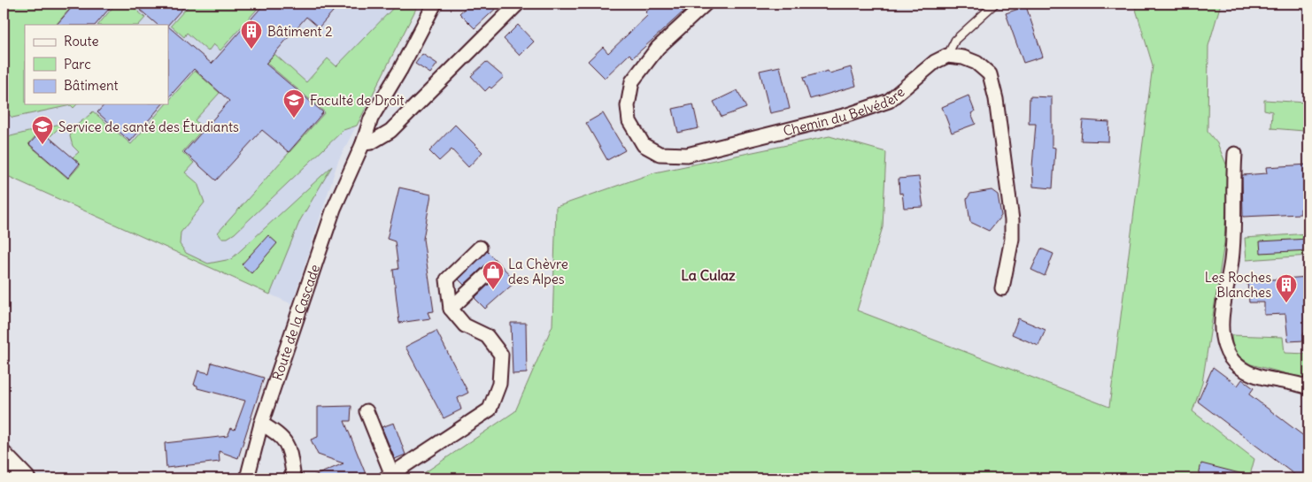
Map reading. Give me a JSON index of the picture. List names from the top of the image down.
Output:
{
  "streets": {
    "street": ["Chemin du Belvédère", "Route de la Cascade"]
  },
  "districts": ["La Culaz"],
  "places": {
    "building": ["Bâtiment 2", "Les Roches Blanches"],
    "school or university": ["Faculté de Droit", "Service de santé des Étudiants"],
    "shop": ["La Chèvre des Alpes"]
  },
  "legend": ["Route", "Parc", "Bâtiment"]
}
